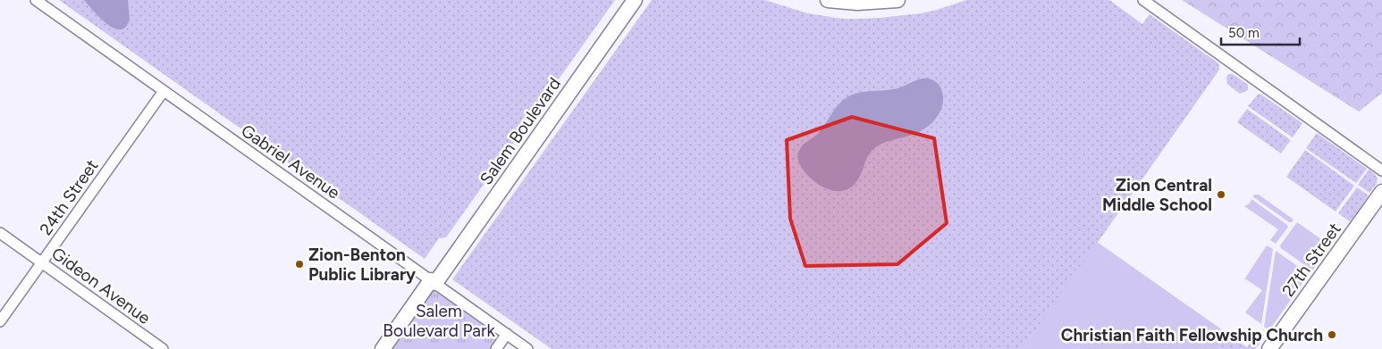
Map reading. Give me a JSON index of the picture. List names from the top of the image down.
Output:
{
  "streets": {
    "street": [
      "Salem Boulevard",
      "Gabriel Avenue",
      "24th Street",
      "27th Street",
      "Gideon Avenue"
    ]
  },
  "crossings": [
    ["Salem Boulevard", "Gabriel Avenue"],
    ["Gabriel Avenue", "24th Street"],
    ["24th Street", "Gideon Avenue"]
  ],
  "parks": ["Salem Boulevard Park"],
  "places": ["Zion Central Middle School", "Zion-Benton Public Library", "Christian Faith Fellowship Church"],
  "scale_bar": "50 m"
}
